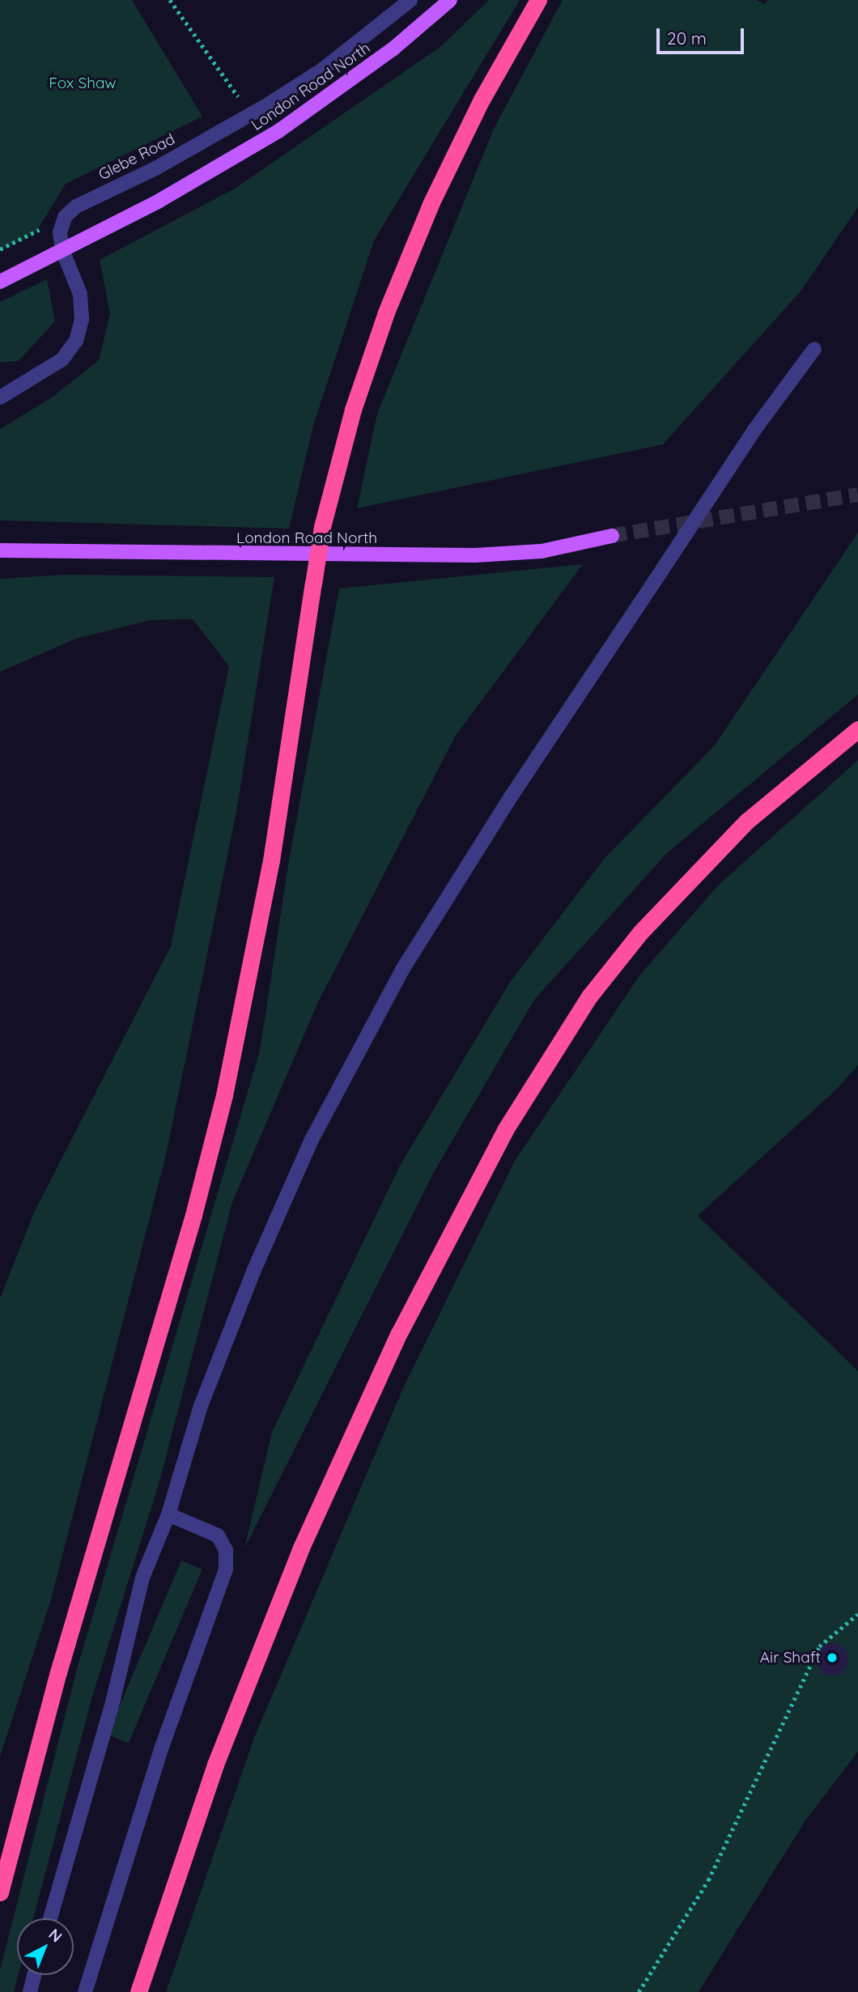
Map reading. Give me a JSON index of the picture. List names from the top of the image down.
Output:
{
  "streets": {
    "main road": ["London Road North"],
    "street": ["Glebe Road"]
  },
  "parks": ["Fox Shaw"],
  "places": ["Air Shaft"],
  "scale_bar": "20 m",
  "north": "top right"
}
